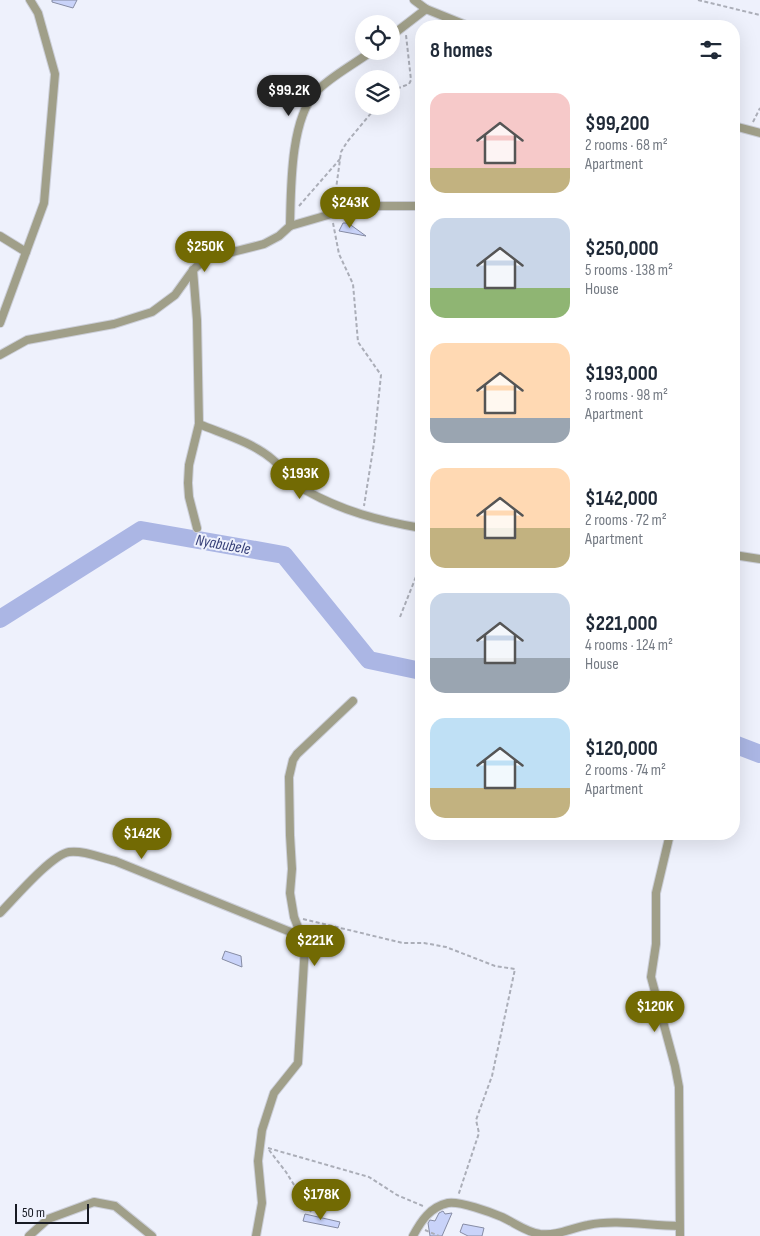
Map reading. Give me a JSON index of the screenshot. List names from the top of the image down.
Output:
{
  "water": ["Nyabubele"],
  "scale_bar": "50 m",
  "page": {
    "heading": "8 homes",
    "price": [
      "$99.2K",
      "$243K",
      "$250K",
      "$193K",
      "$142K",
      "$221K",
      "$120K",
      "$178K"
    ],
    "list": [
      {
        "name": "$99,200",
        "note": "2 rooms · 68 m² · Apartment"
      },
      {
        "name": "$250,000",
        "note": "5 rooms · 138 m² · House"
      },
      {
        "name": "$193,000",
        "note": "3 rooms · 98 m² · Apartment"
      },
      {
        "name": "$142,000",
        "note": "2 rooms · 72 m² · Apartment"
      },
      {
        "name": "$221,000",
        "note": "4 rooms · 124 m² · House"
      },
      {
        "name": "$120,000",
        "note": "2 rooms · 74 m² · Apartment"
      }
    ],
    "scale": "50 m"
  }
}
